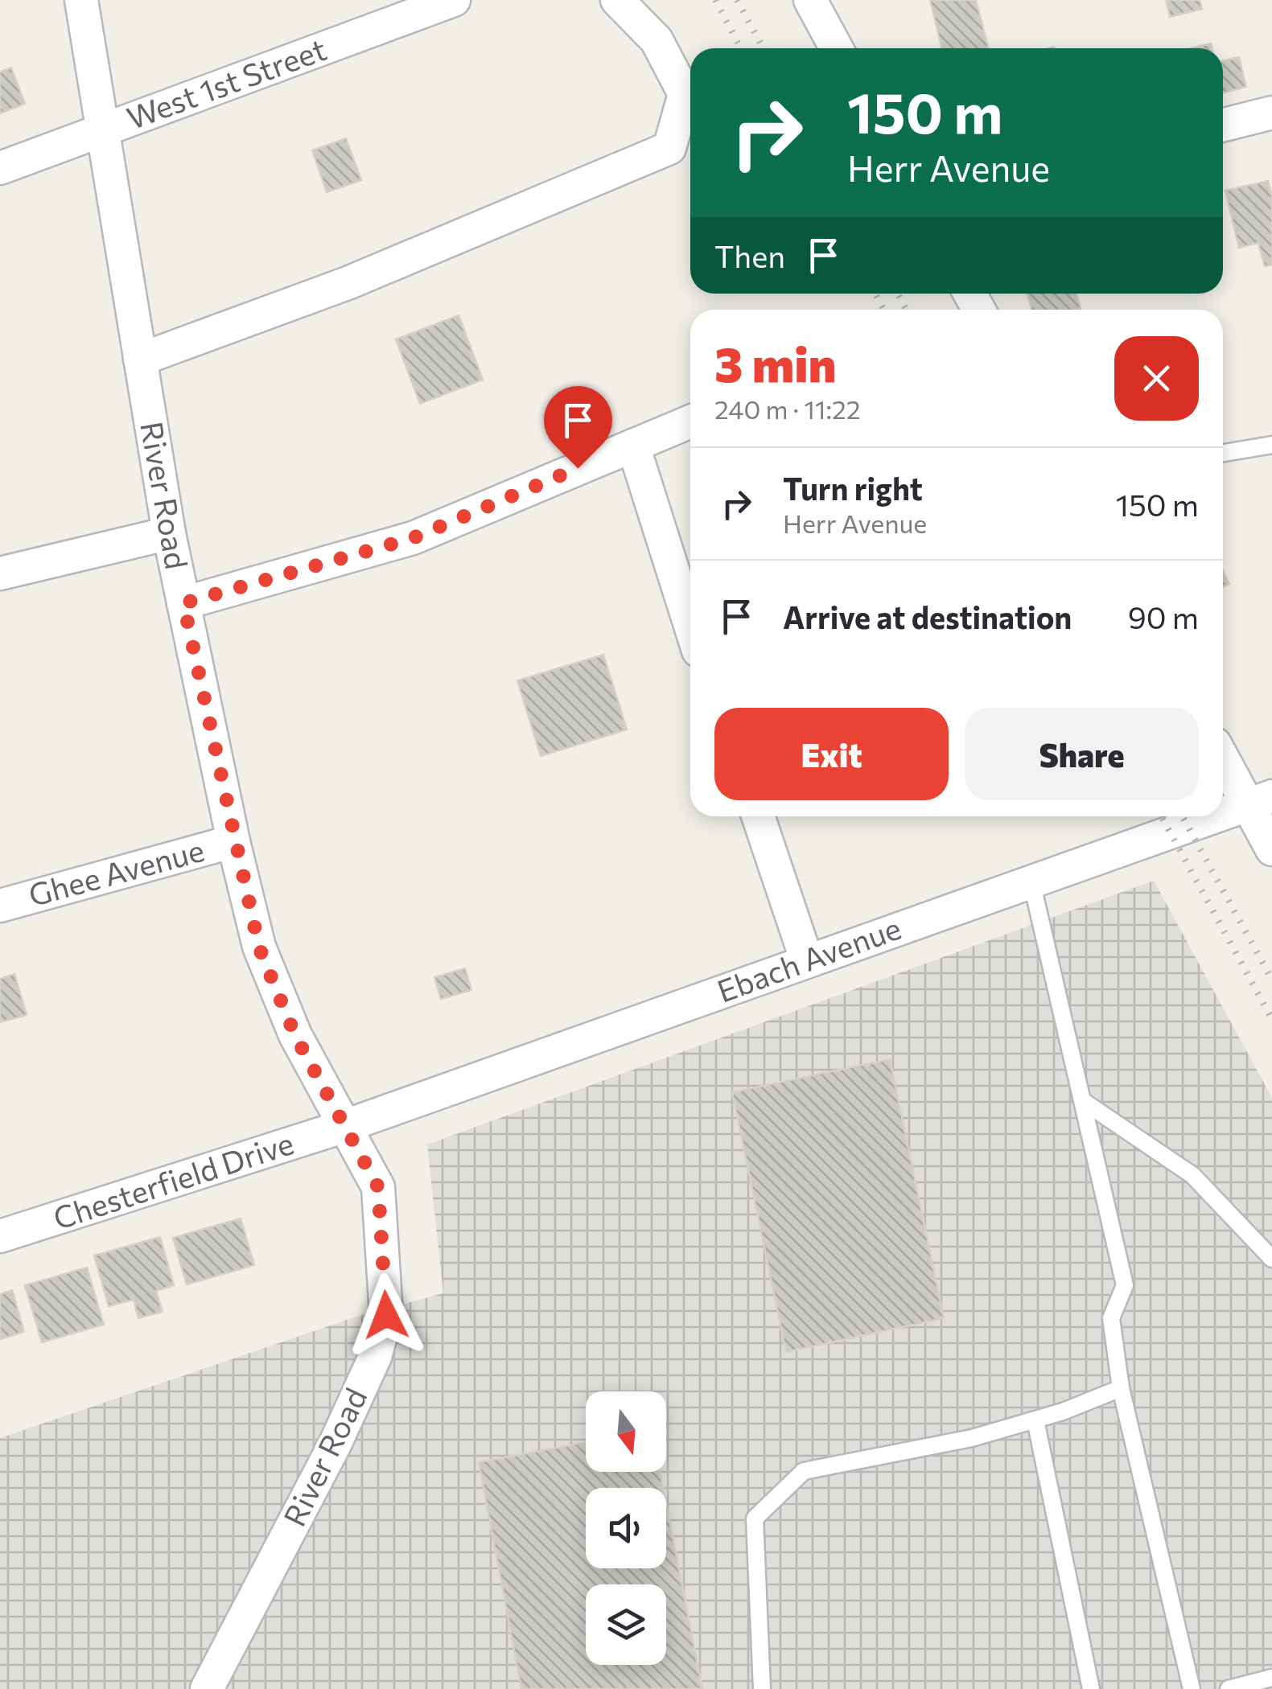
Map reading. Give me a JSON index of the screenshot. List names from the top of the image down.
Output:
{
  "streets": {
    "street": [
      "West 1st Street",
      "River Road",
      "Ghee Avenue",
      "Ebach Avenue",
      "Chesterfield Drive"
    ]
  },
  "crossings": [
    ["West 1st Street", "River Road"],
    ["River Road", "Ghee Avenue"],
    ["River Road", "Ebach Avenue"],
    ["River Road", "Chesterfield Drive"],
    ["Ebach Avenue", "Chesterfield Drive"]
  ],
  "north": "bottom",
  "page": {
    "turn": ["150 m", "Herr Avenue"],
    "then": "Then",
    "heading": ["3 min", "240 m · 11:22"],
    "list": [
      {
        "name": "Turn right",
        "note": "Herr Avenue",
        "value": "150 m"
      },
      {
        "name": "Arrive at destination",
        "value": "90 m"
      }
    ],
    "buttons": ["Exit", "Share"]
  }
}
